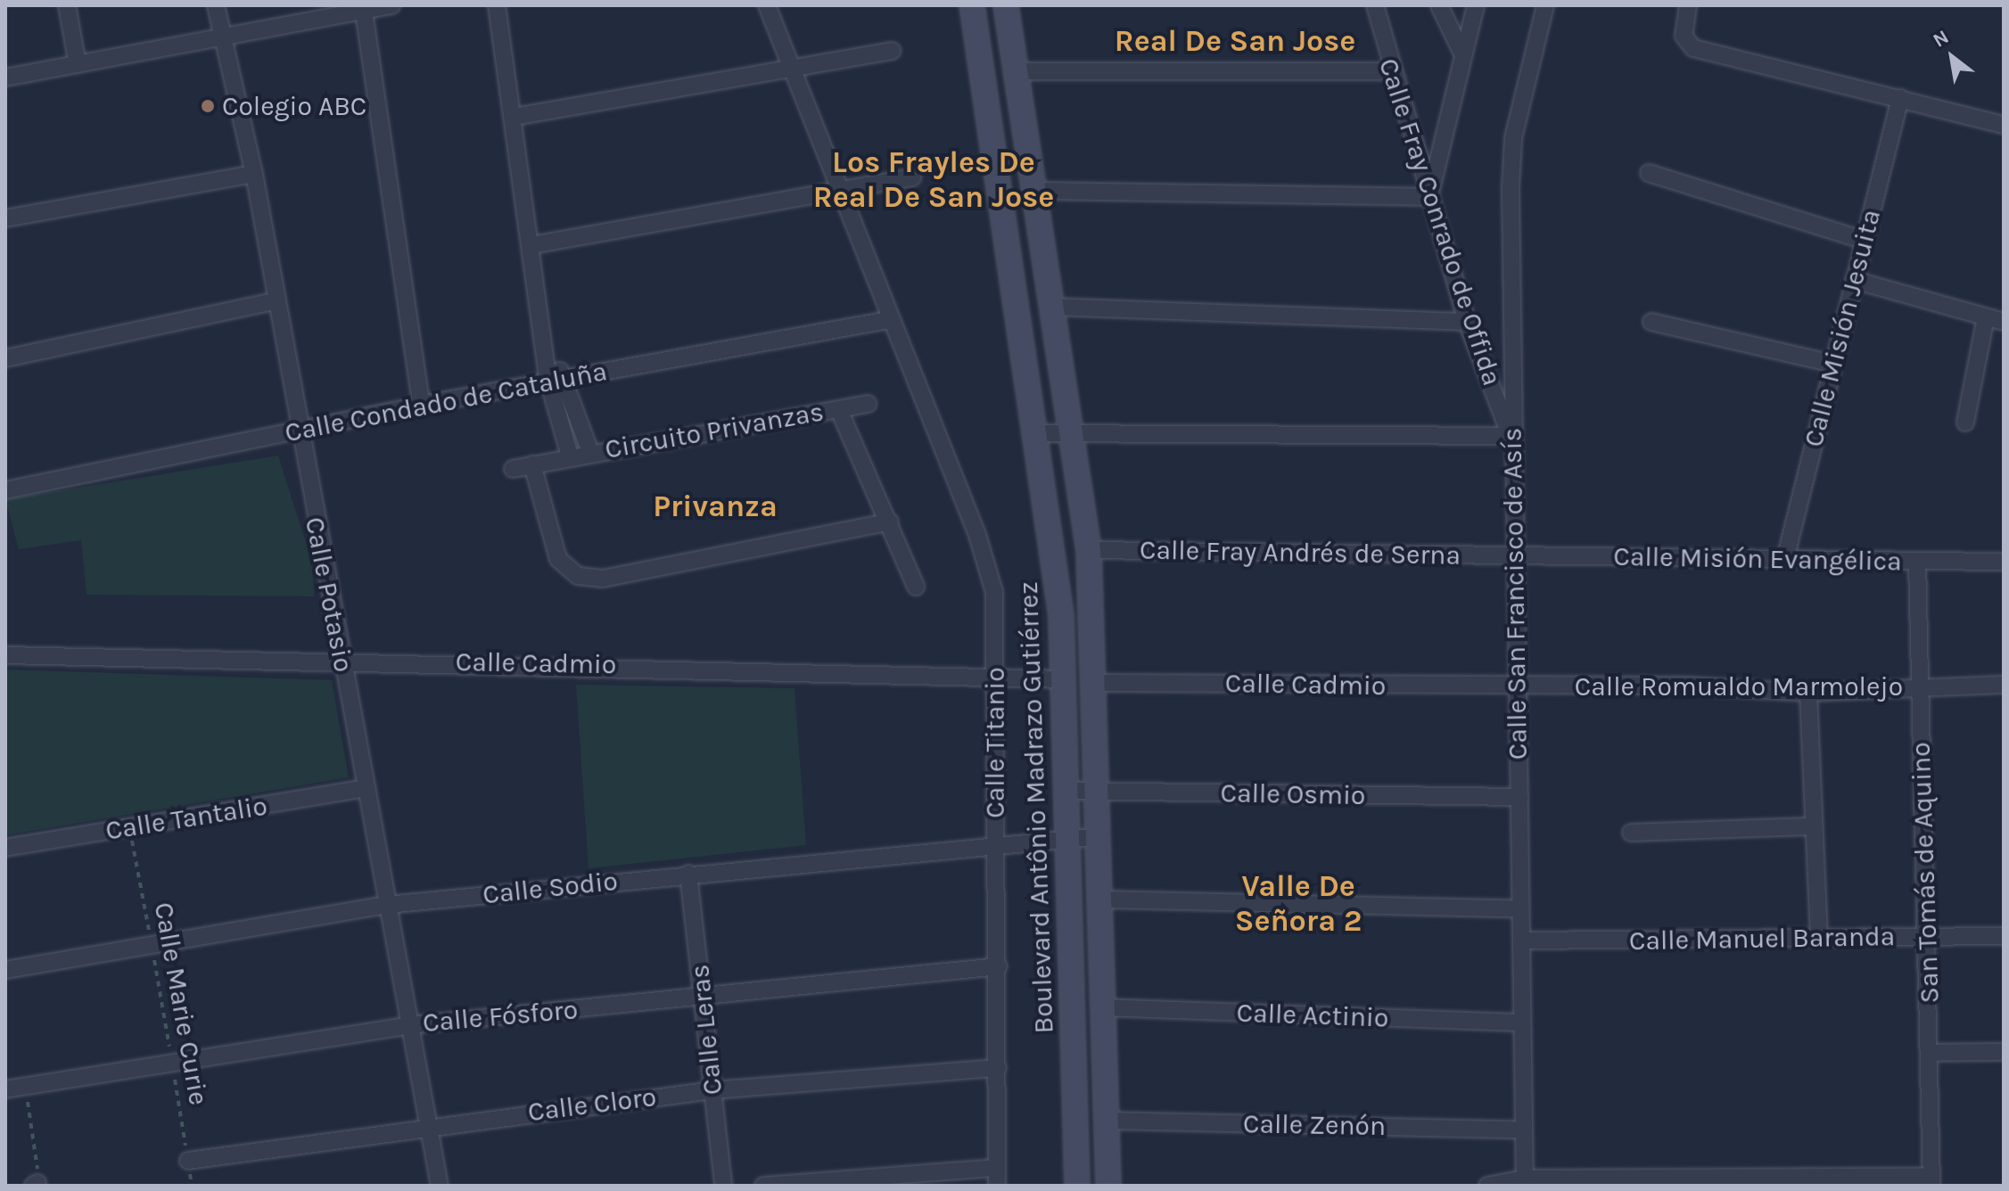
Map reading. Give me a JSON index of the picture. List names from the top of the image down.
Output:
{
  "streets": {
    "street": [
      "Calle Fray Conrado de Offida",
      "Calle Misión Jesuita",
      "Calle Condado de Cataluña",
      "Circuito Privanzas",
      "Calle Fray Andrés de Serna",
      "Calle Misión Evangélica",
      "Calle San Francisco de Asís",
      "Calle Potasio",
      "Calle Cadmio",
      "Calle Romualdo Marmolejo",
      "Calle Titanio",
      "Calle Osmio",
      "Boulevard Antônio Madrazo Gutiérrez",
      "Calle Tantalio",
      "San Tomás de Aquino",
      "Calle Sodio",
      "Calle Manuel Baranda",
      "Calle Actinio",
      "Calle Fósforo",
      "Calle Leras",
      "Calle Cloro",
      "Calle Zenón"
    ],
    "path": ["Calle Marie Curie"]
  },
  "crossings": [
    ["Calle Fray Conrado de Offida", "Calle San Francisco de Asís"],
    ["Calle Misión Jesuita", "Calle Misión Evangélica"],
    ["Calle Condado de Cataluña", "Circuito Privanzas"],
    ["Calle Condado de Cataluña", "Calle Potasio"],
    ["Calle Condado de Cataluña", "Calle Titanio"],
    ["Calle Fray Andrés de Serna", "Calle Misión Evangélica"],
    ["Calle Fray Andrés de Serna", "Calle San Francisco de Asís"],
    ["Calle Misión Evangélica", "Calle San Francisco de Asís"],
    ["Calle Misión Evangélica", "San Tomás de Aquino"],
    ["Calle San Francisco de Asís", "Calle Cadmio"],
    ["Calle San Francisco de Asís", "Calle Romualdo Marmolejo"],
    ["Calle San Francisco de Asís", "Calle Osmio"],
    ["Calle San Francisco de Asís", "Calle Manuel Baranda"],
    ["Calle San Francisco de Asís", "Calle Actinio"],
    ["Calle San Francisco de Asís", "Calle Zenón"],
    ["Calle Potasio", "Calle Cadmio"],
    ["Calle Potasio", "Calle Tantalio"],
    ["Calle Potasio", "Calle Sodio"],
    ["Calle Potasio", "Calle Fósforo"],
    ["Calle Potasio", "Calle Cloro"],
    ["Calle Cadmio", "Calle Romualdo Marmolejo"],
    ["Calle Cadmio", "Calle Titanio"],
    ["Calle Cadmio", "Boulevard Antônio Madrazo Gutiérrez"],
    ["Calle Romualdo Marmolejo", "San Tomás de Aquino"],
    ["Calle Titanio", "Calle Sodio"],
    ["Calle Titanio", "Calle Fósforo"],
    ["Calle Titanio", "Calle Cloro"],
    ["Calle Osmio", "Boulevard Antônio Madrazo Gutiérrez"],
    ["Boulevard Antônio Madrazo Gutiérrez", "Calle Sodio"],
    ["Calle Tantalio", "Calle Marie Curie"],
    ["San Tomás de Aquino", "Calle Manuel Baranda"],
    ["Calle Sodio", "Calle Marie Curie"],
    ["Calle Sodio", "Calle Leras"],
    ["Calle Marie Curie", "Calle Fósforo"],
    ["Calle Marie Curie", "Calle Cloro"],
    ["Calle Fósforo", "Calle Leras"],
    ["Calle Leras", "Calle Cloro"]
  ],
  "districts": [
    "Real De San Jose",
    "Los Frayles De Real De San Jose",
    "Privanza",
    "Valle De Señora 2"
  ],
  "places": ["Colegio ABC"],
  "north": "top left"
}
